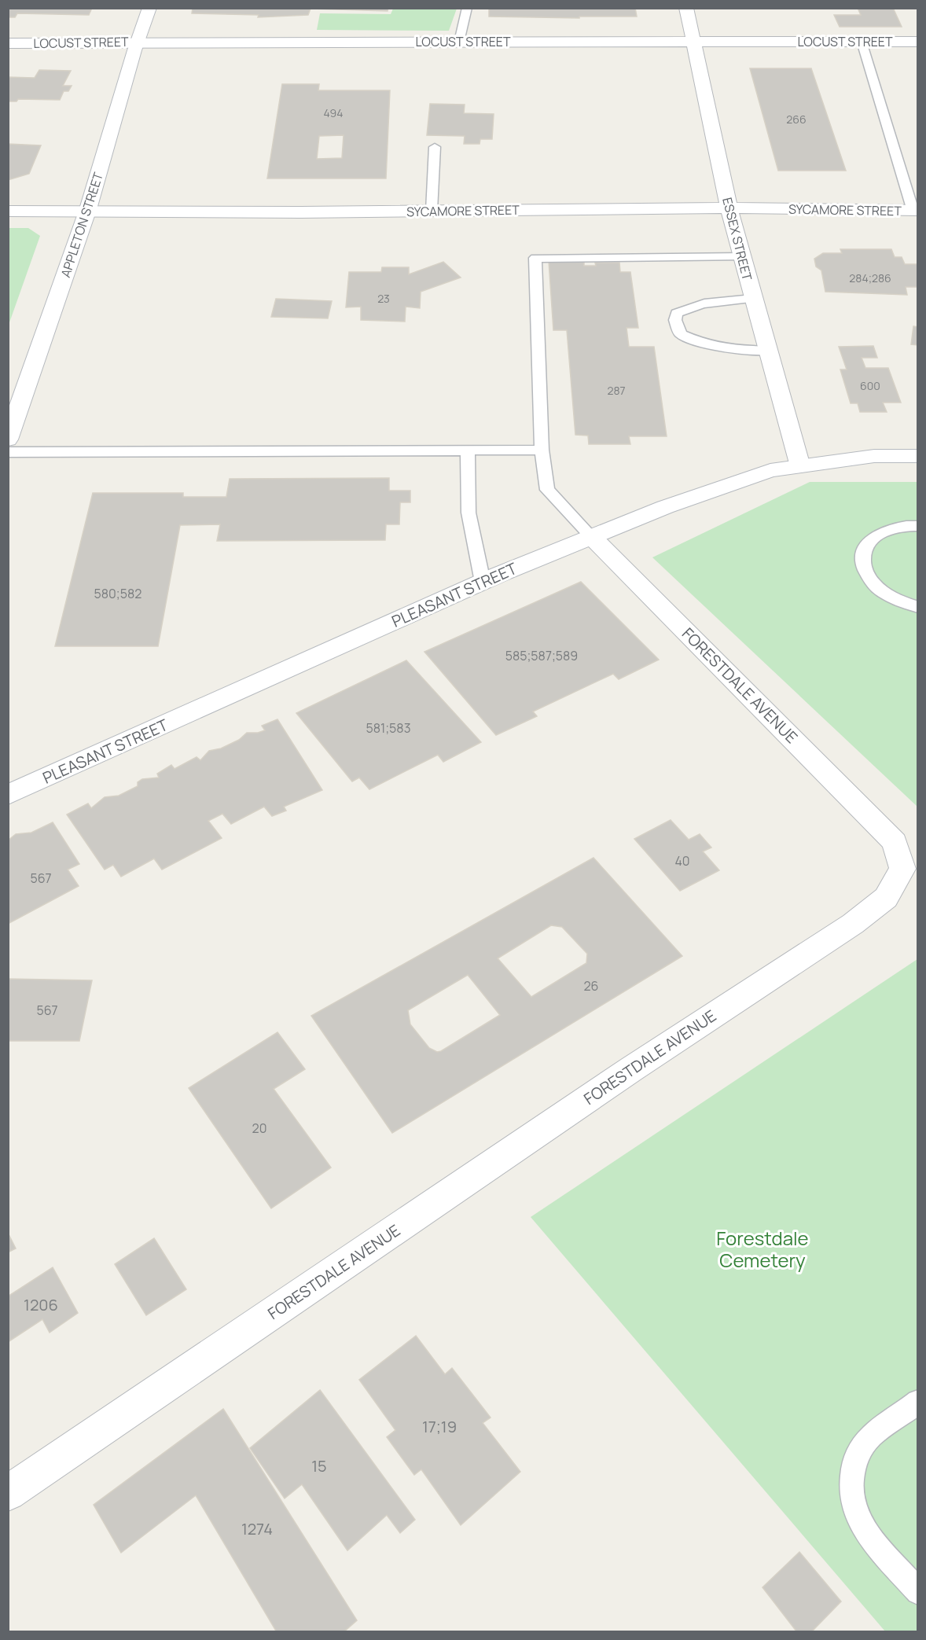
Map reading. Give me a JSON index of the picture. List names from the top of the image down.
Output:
{
  "streets": {
    "street": [
      "LOCUST STREET",
      "SYCAMORE STREET",
      "APPLETON STREET",
      "ESSEX STREET",
      "PLEASANT STREET",
      "FORESTDALE AVENUE"
    ]
  },
  "crossings": [
    ["LOCUST STREET", "APPLETON STREET"],
    ["LOCUST STREET", "ESSEX STREET"],
    ["SYCAMORE STREET", "APPLETON STREET"],
    ["SYCAMORE STREET", "ESSEX STREET"],
    ["ESSEX STREET", "PLEASANT STREET"],
    ["PLEASANT STREET", "FORESTDALE AVENUE"]
  ],
  "parks": ["Forestdale Cemetery"],
  "house_numbers": [
    "494",
    "266",
    "284;286",
    "23",
    "600",
    "287",
    "580;582",
    "585;587;589",
    "581;583",
    "40",
    "567",
    "26",
    "567",
    "20",
    "1206",
    "17;19",
    "15",
    "1274"
  ]
}
